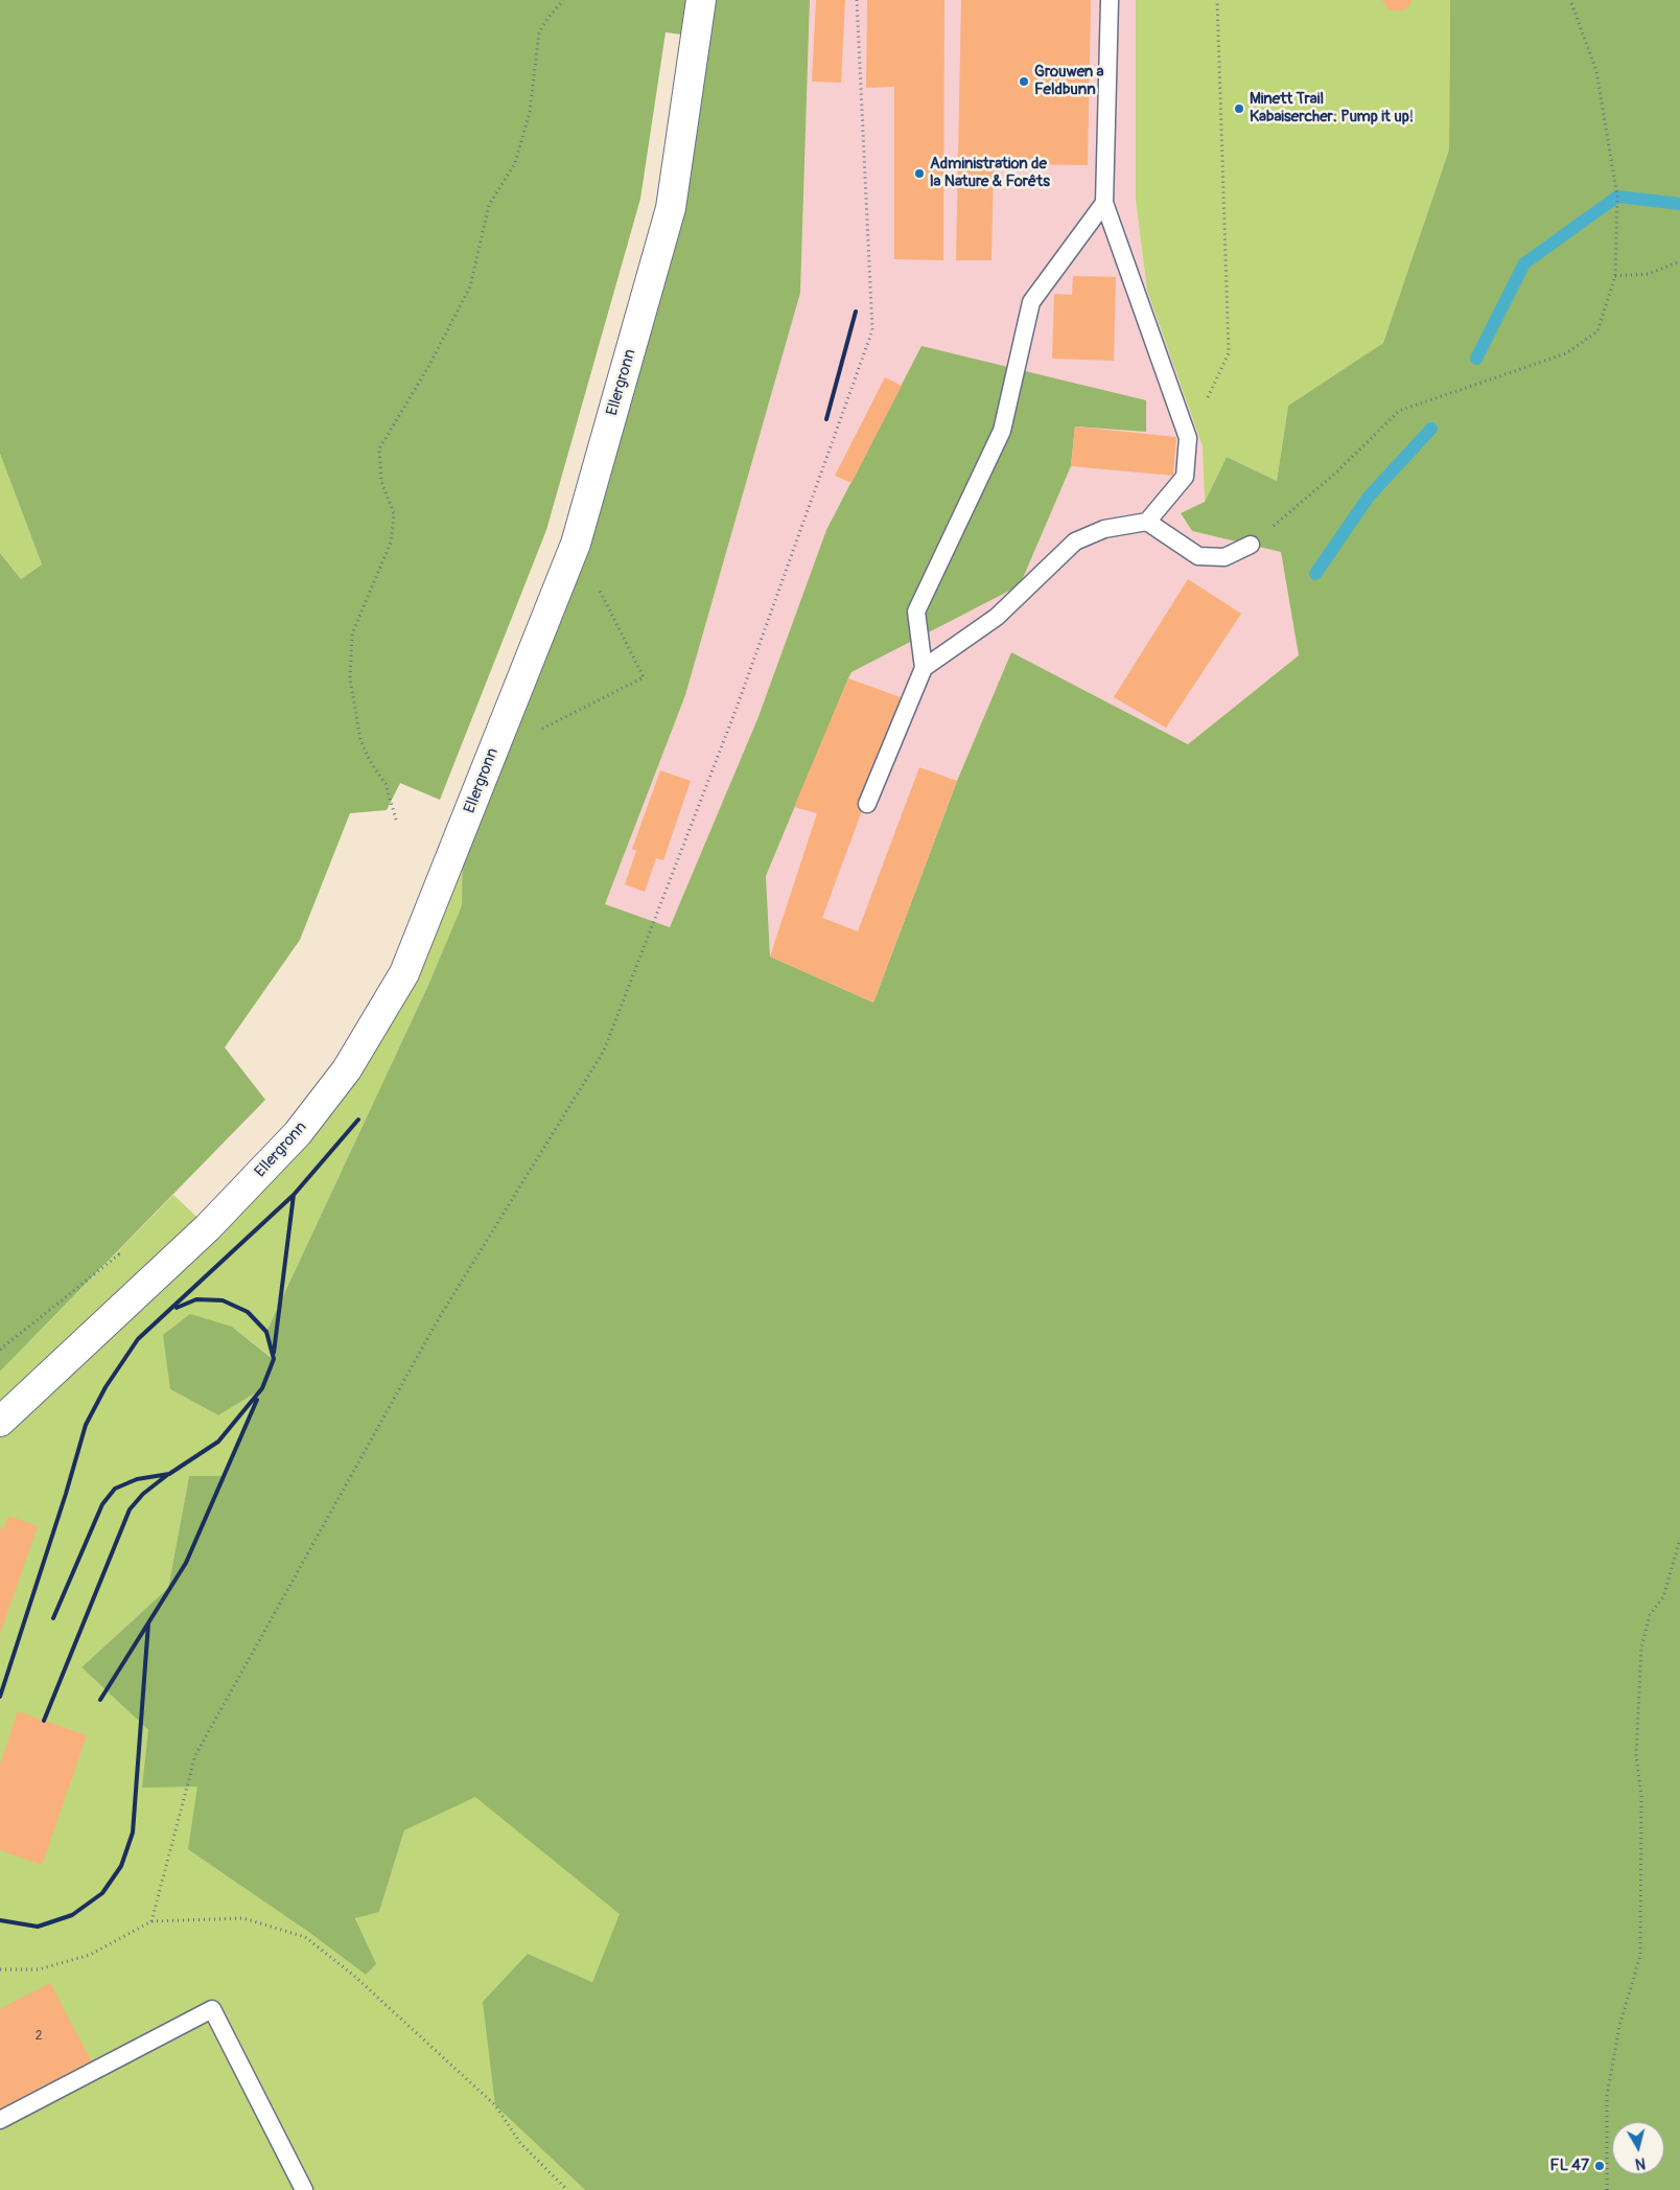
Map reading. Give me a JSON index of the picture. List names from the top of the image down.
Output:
{
  "streets": {
    "street": ["Ellergronn"]
  },
  "places": [
    "Grouwen a Feldbunn",
    "Minett Trail Kabaisercher: Pump it up!",
    "Administration de la Nature & Forêts",
    "FL 47"
  ],
  "house_numbers": ["2"],
  "north": "bottom"
}
